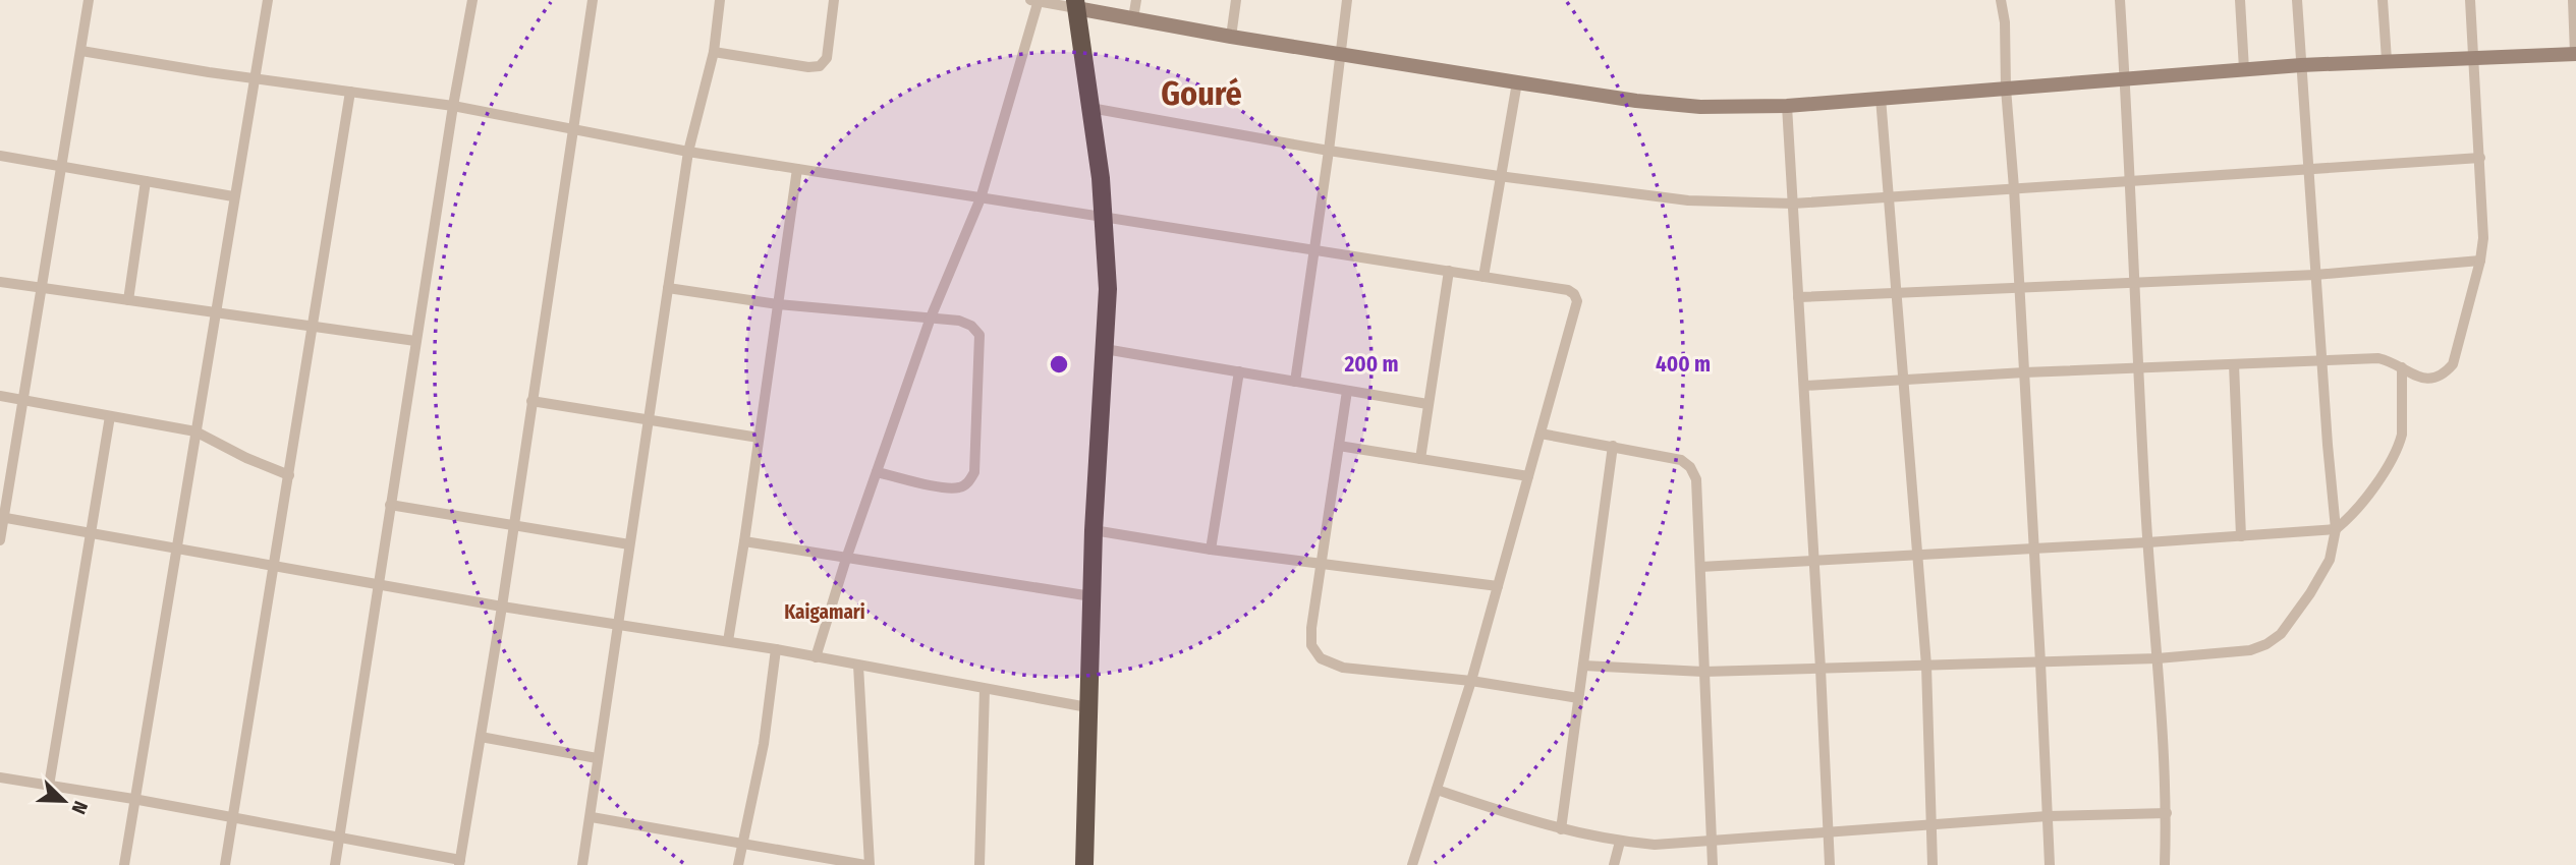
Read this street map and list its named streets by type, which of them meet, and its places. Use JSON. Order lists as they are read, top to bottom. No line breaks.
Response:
{"districts":["Gouré","Kaigamari"],"north":"bottom right","rings":["200 m","400 m"]}
